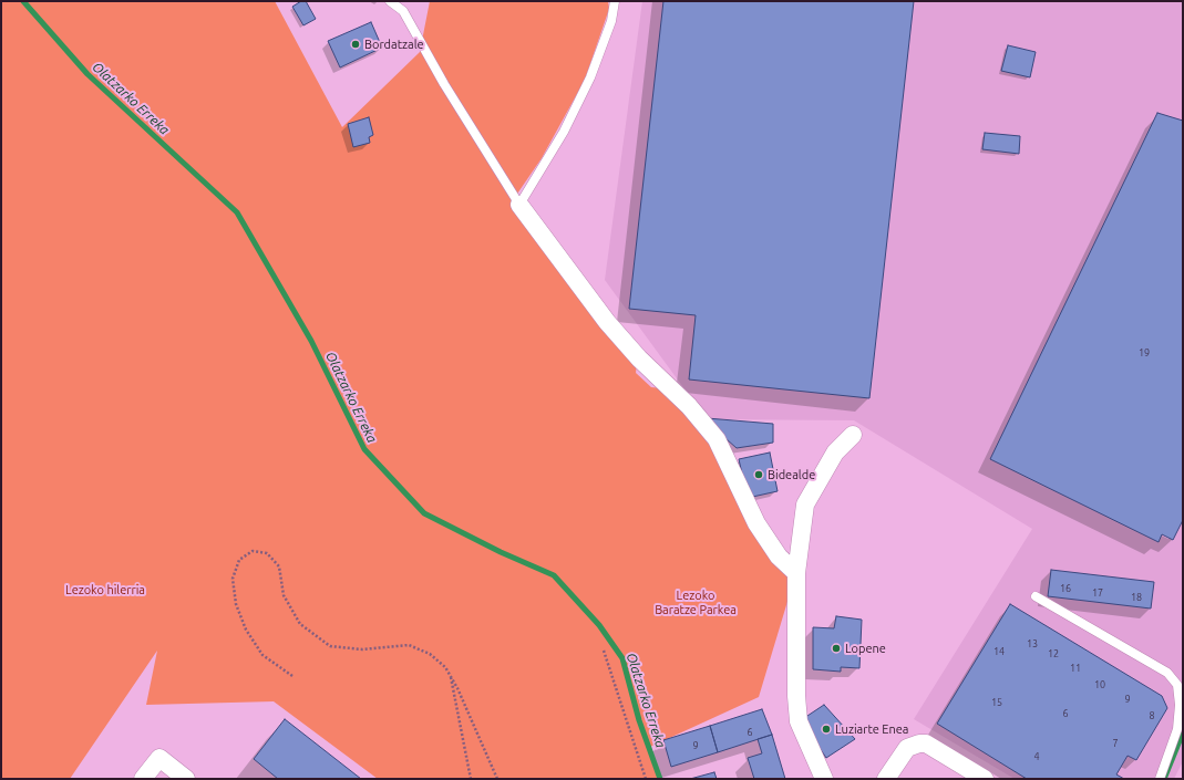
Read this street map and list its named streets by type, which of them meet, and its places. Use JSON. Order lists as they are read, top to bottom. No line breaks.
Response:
{"water":["Olatzarko Erreka"],"parks":["Lezoko hilerria","Lezoko Baratze Parkea"],"places":["Bordatzale","Bidealde","Lopene","Luziarte Enea"],"house_numbers":["19","16","17","18","13","14","12","11","10","9","15","6","8","6","7","9","4"]}
